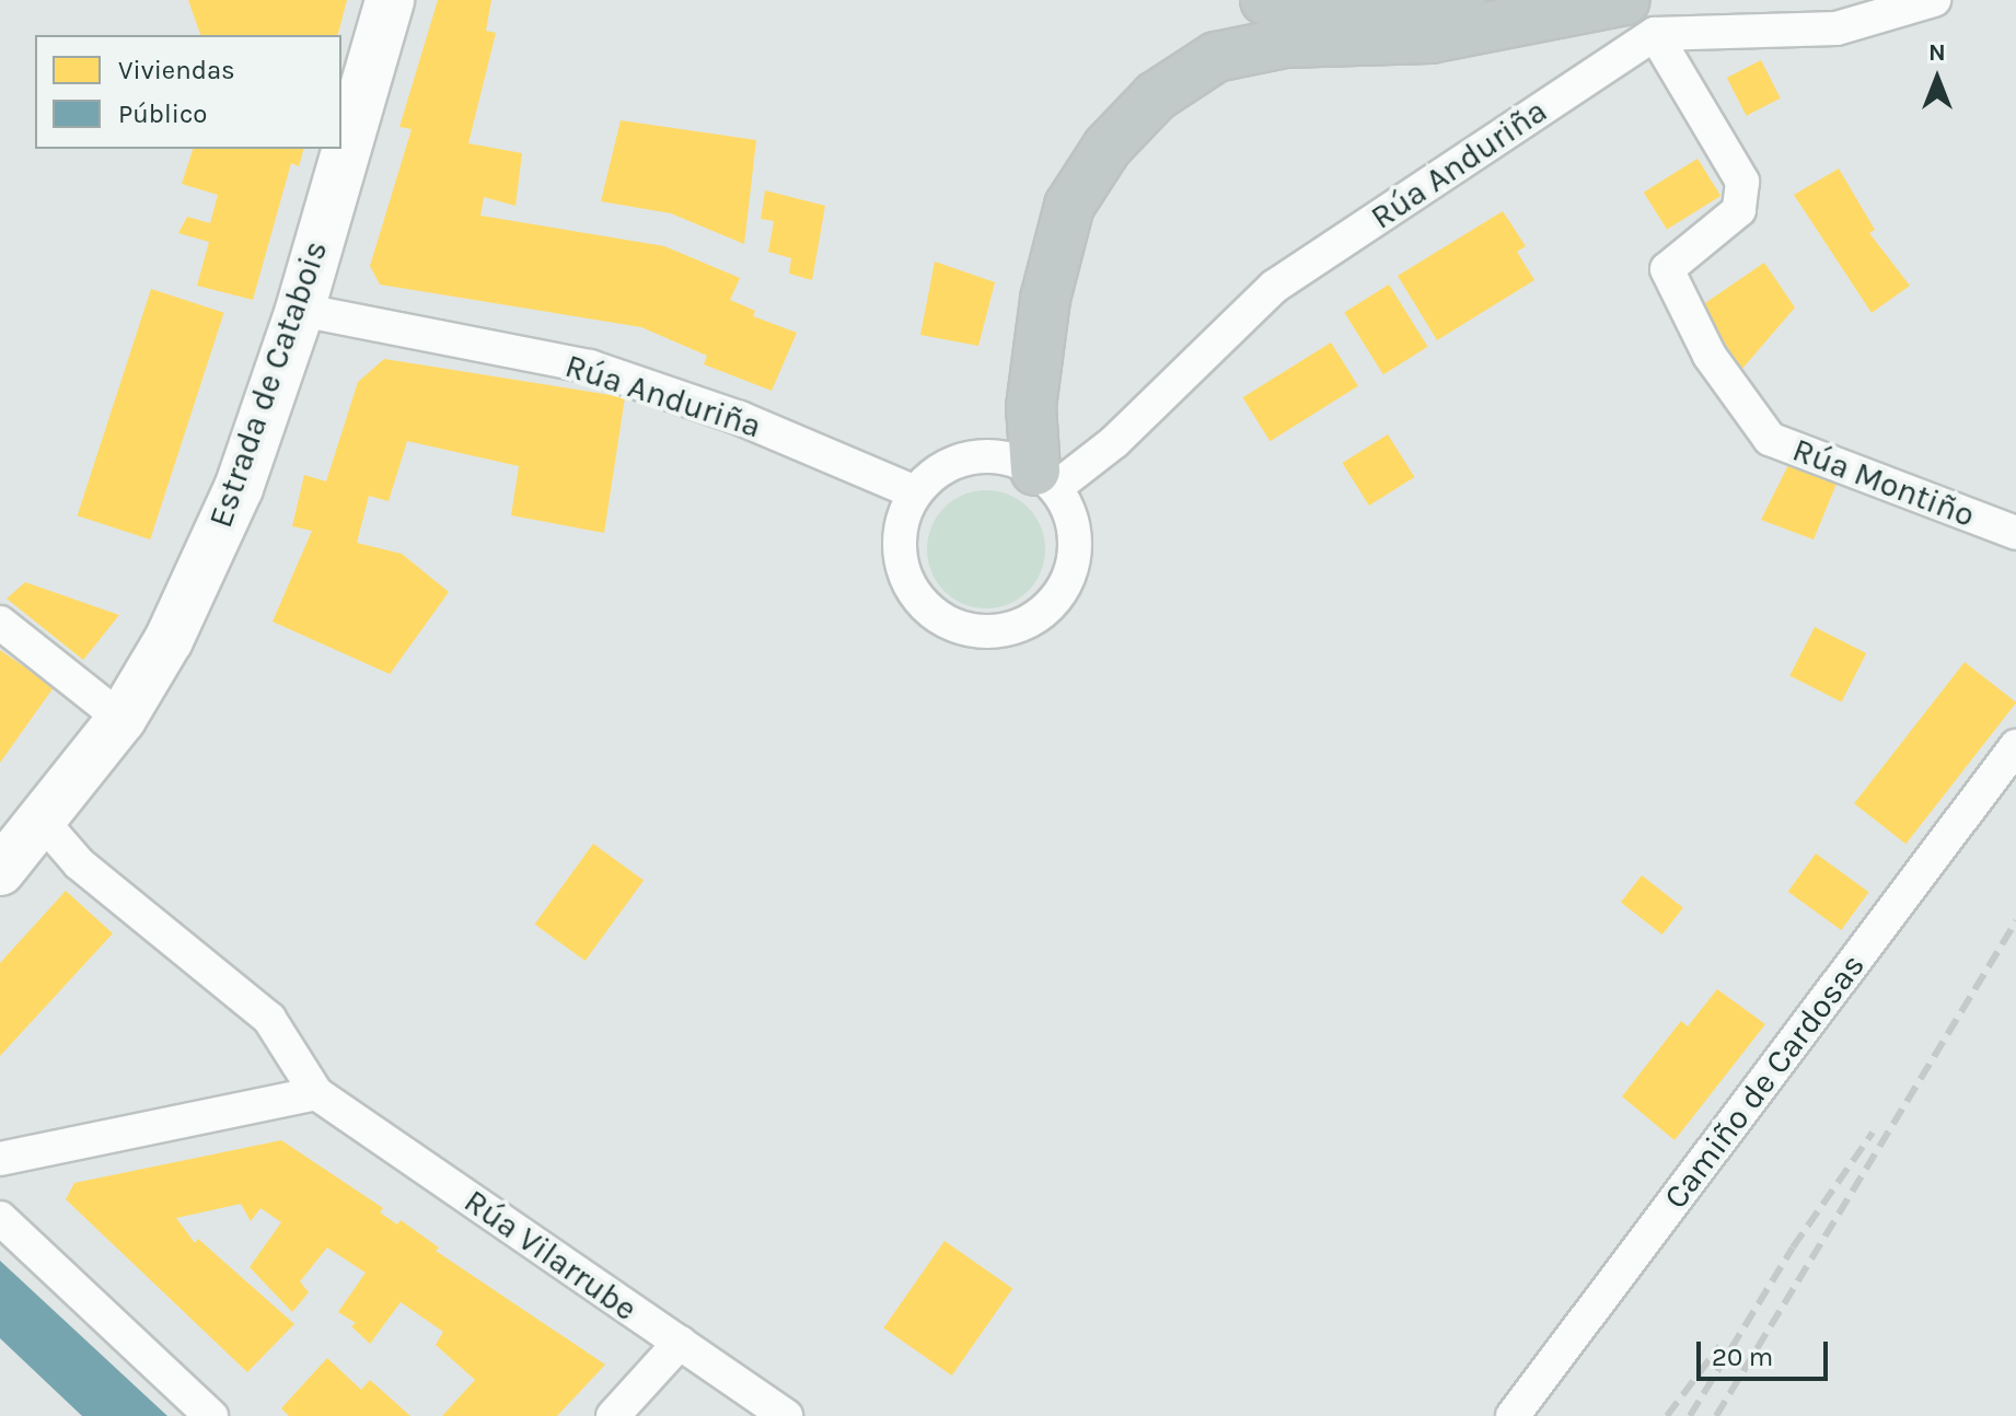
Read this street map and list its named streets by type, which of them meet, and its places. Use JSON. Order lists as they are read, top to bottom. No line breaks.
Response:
{"streets":{"main road":["Estrada de Catabois"],"street":["Rúa Anduriña","Rúa Montiño","Camiño de Cardosas","Rúa Vilarrube"]},"crossings":[["Rúa Anduriña","Estrada de Catabois"],["Rúa Anduriña","Rúa Montiño"],["Estrada de Catabois","Rúa Vilarrube"]],"legend":["Viviendas","Público"],"scale_bar":"20 m","north":"top"}
